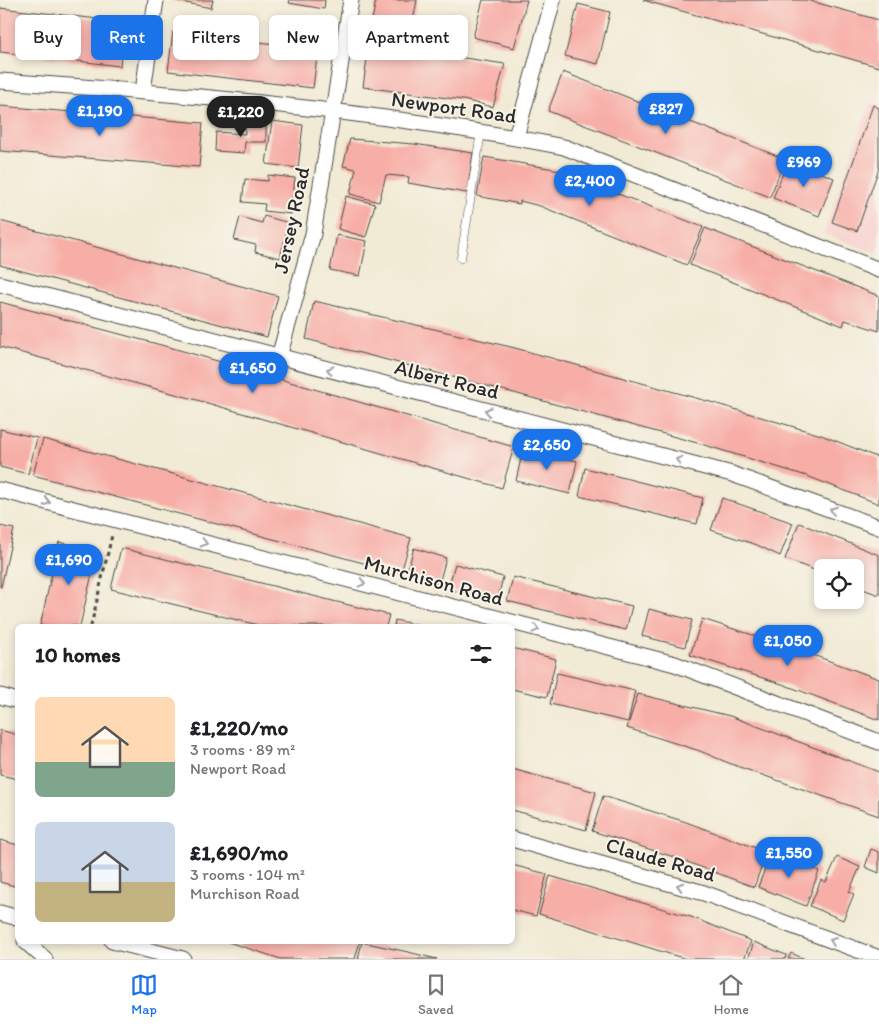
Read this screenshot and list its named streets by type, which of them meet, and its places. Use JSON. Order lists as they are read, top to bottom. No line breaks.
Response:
{"streets":{"street":["Newport Road","Jersey Road","Albert Road","Murchison Road","Claude Road"]},"crossings":[["Newport Road","Jersey Road"],["Jersey Road","Albert Road"]],"one_way":["Albert Road","Murchison Road","Claude Road"],"page":{"chip":["Buy","Rent","Filters","New","Apartment"],"price":["£827","£1,190","£1,220","£969","£2,400","£1,650","£2,650","£1,690","£1,050","£1,550"],"heading":"10 homes","list":[{"name":"£1,220/mo","note":"3 rooms · 89 m² · Newport Road"},{"name":"£1,690/mo","note":"3 rooms · 104 m² · Murchison Road"}],"tabs":["Map","Saved","Home"]}}
